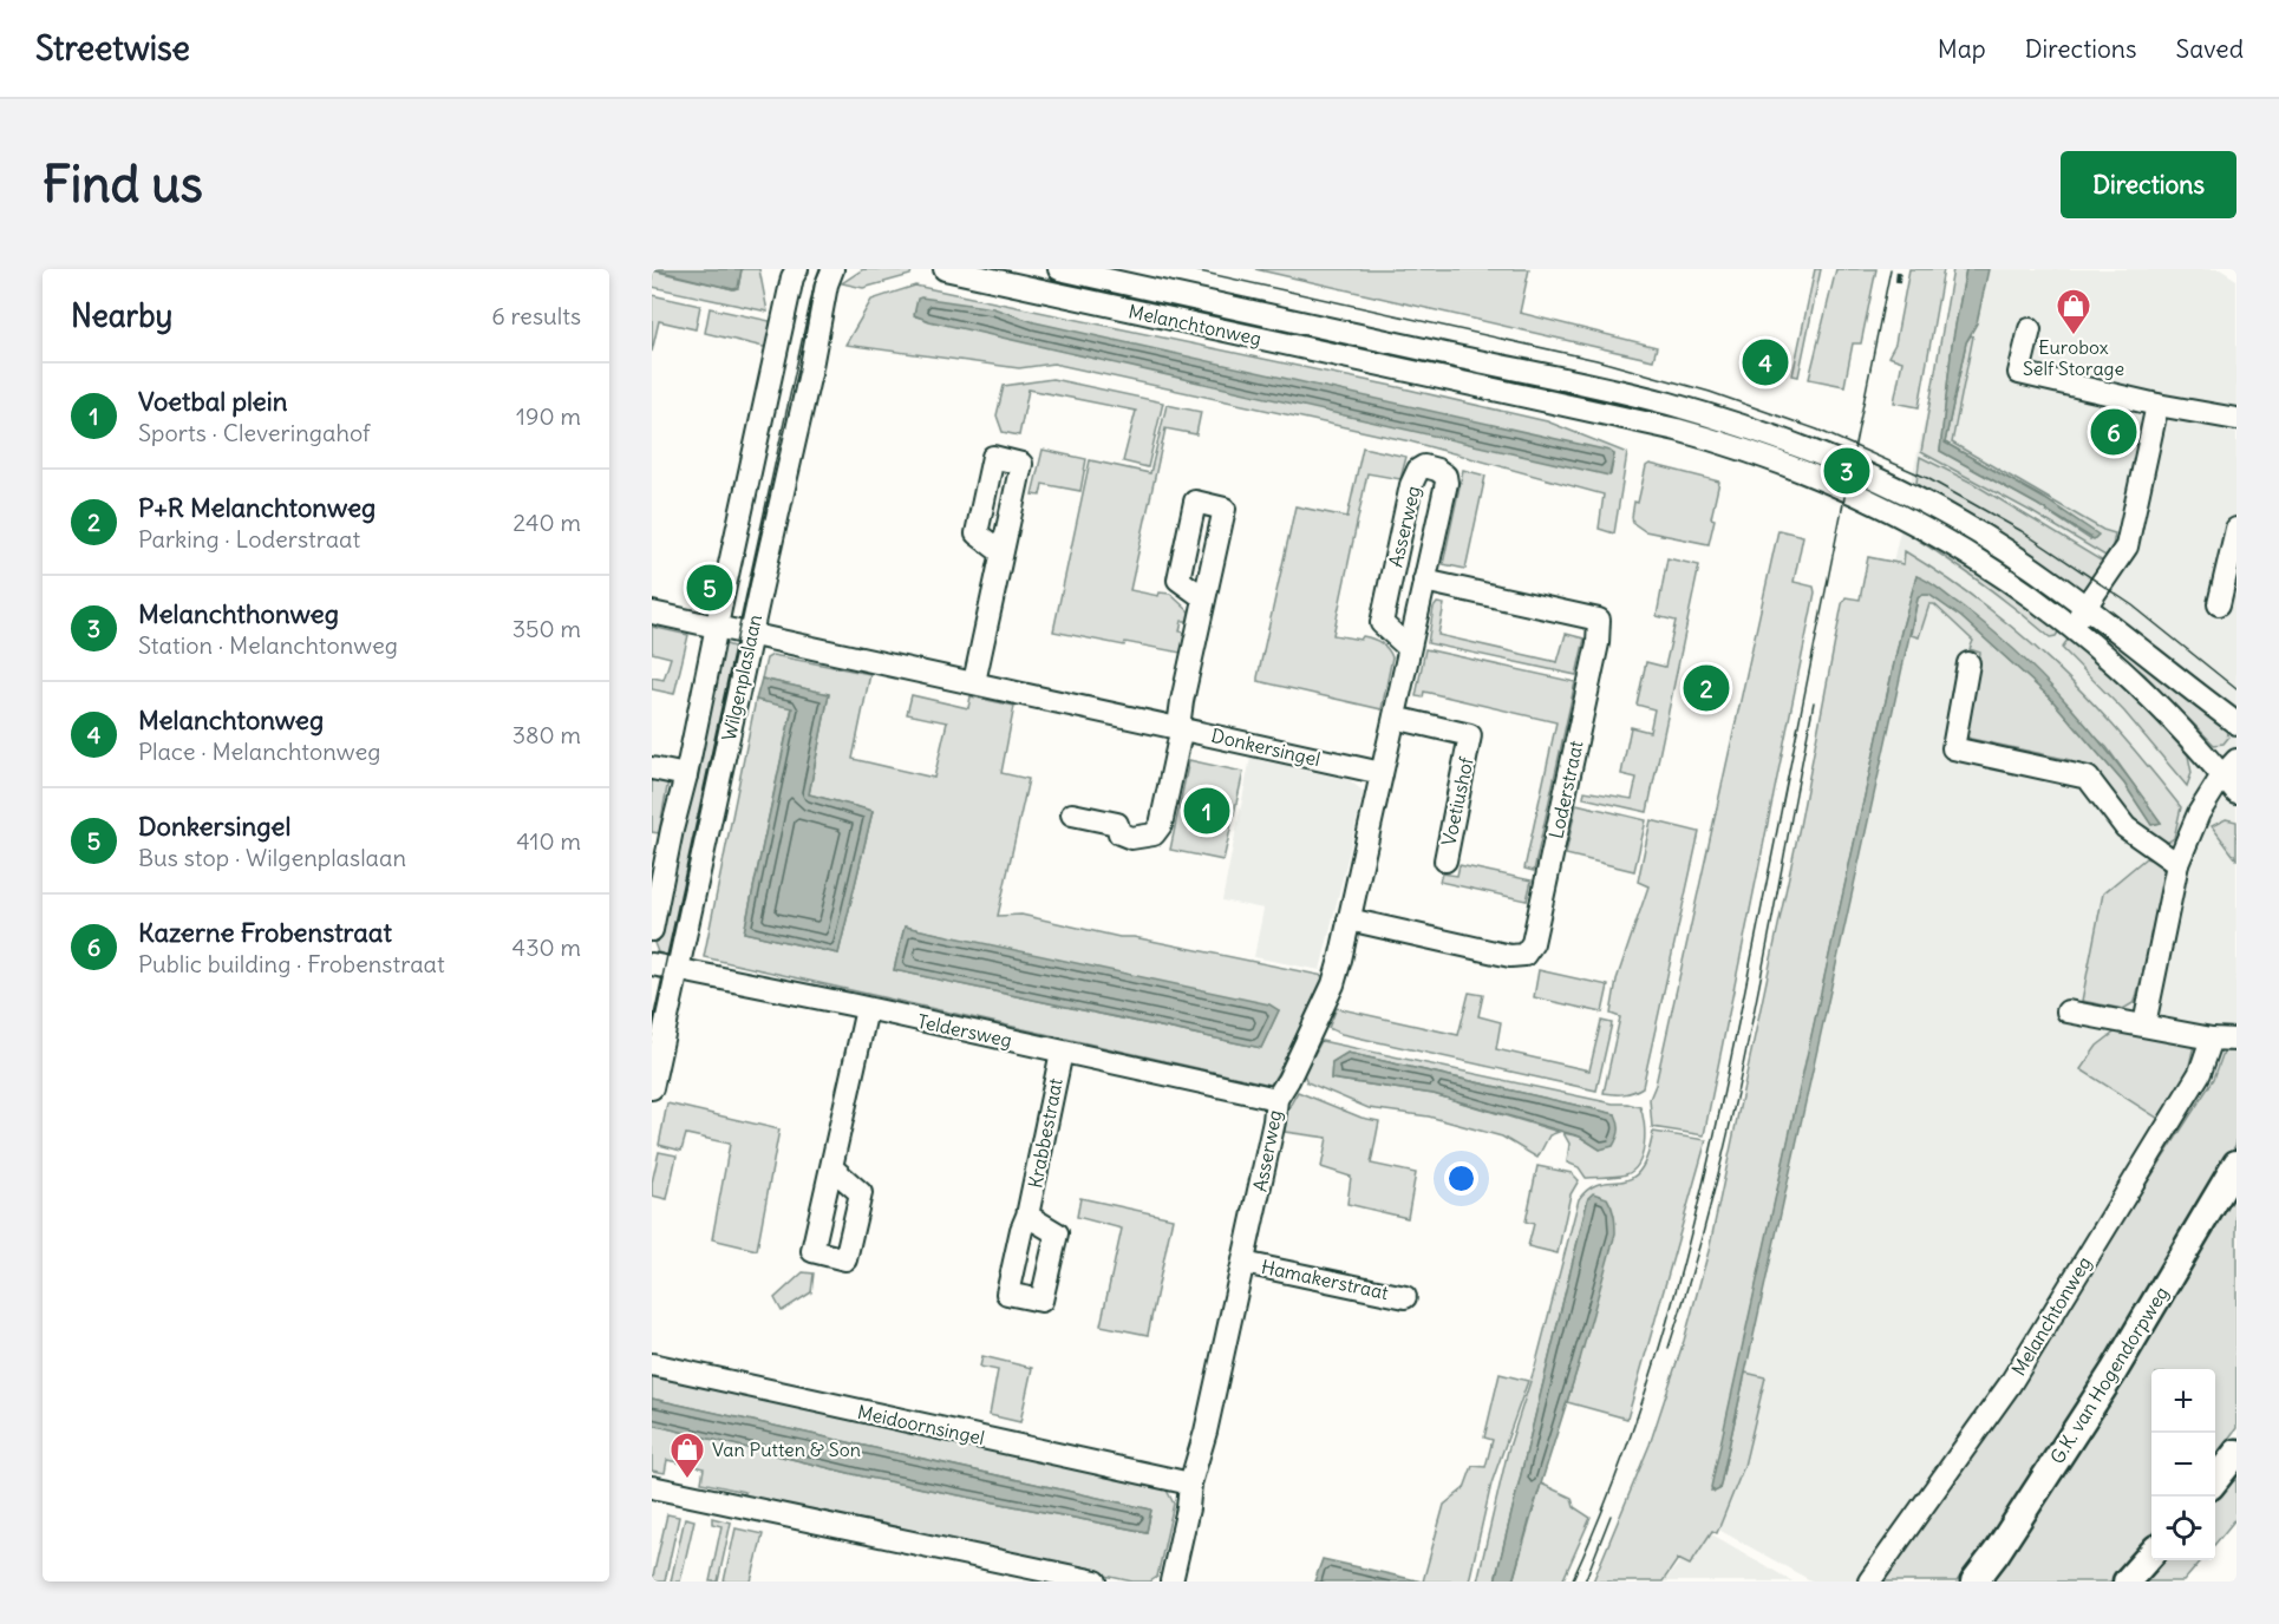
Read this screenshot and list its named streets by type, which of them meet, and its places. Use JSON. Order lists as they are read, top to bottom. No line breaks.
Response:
{"streets":{"main road":["G.K. van Hogendorpweg"],"street":["Melanchtonweg","Asserweg","Wilgenplaslaan","Donkersingel","Loderstraat","Voetiushof","Teldersweg","Krabbestraat","Hamakerstraat","Meidoornsingel"]},"crossings":[["Asserweg","Donkersingel"],["Asserweg","Loderstraat"],["Asserweg","Voetiushof"],["Asserweg","Teldersweg"],["Asserweg","Hamakerstraat"],["Asserweg","Meidoornsingel"],["Wilgenplaslaan","Donkersingel"],["Wilgenplaslaan","Teldersweg"],["Teldersweg","Krabbestraat"]],"places":{"shop":["Eurobox Self Storage","Van Putten & Son"]},"page":{"header":"Streetwise","nav":["Map","Directions","Saved"],"buttons":"Directions","title":"Find us","heading":["Nearby","6 results"],"pins":["4","6","3","5","2","1"],"list":[{"mark":"1","name":"Voetbal plein","note":"Sports · Cleveringahof","value":"190 m"},{"mark":"2","name":"P+R Melanchtonweg","note":"Parking · Loderstraat","value":"240 m"},{"mark":"3","name":"Melanchthonweg","note":"Station · Melanchtonweg","value":"350 m"},{"mark":"4","name":"Melanchtonweg","note":"Place · Melanchtonweg","value":"380 m"},{"mark":"5","name":"Donkersingel","note":"Bus stop · Wilgenplaslaan","value":"410 m"},{"mark":"6","name":"Kazerne Frobenstraat","note":"Public building · Frobenstraat","value":"430 m"}],"map_buttons":["+","−"]}}
